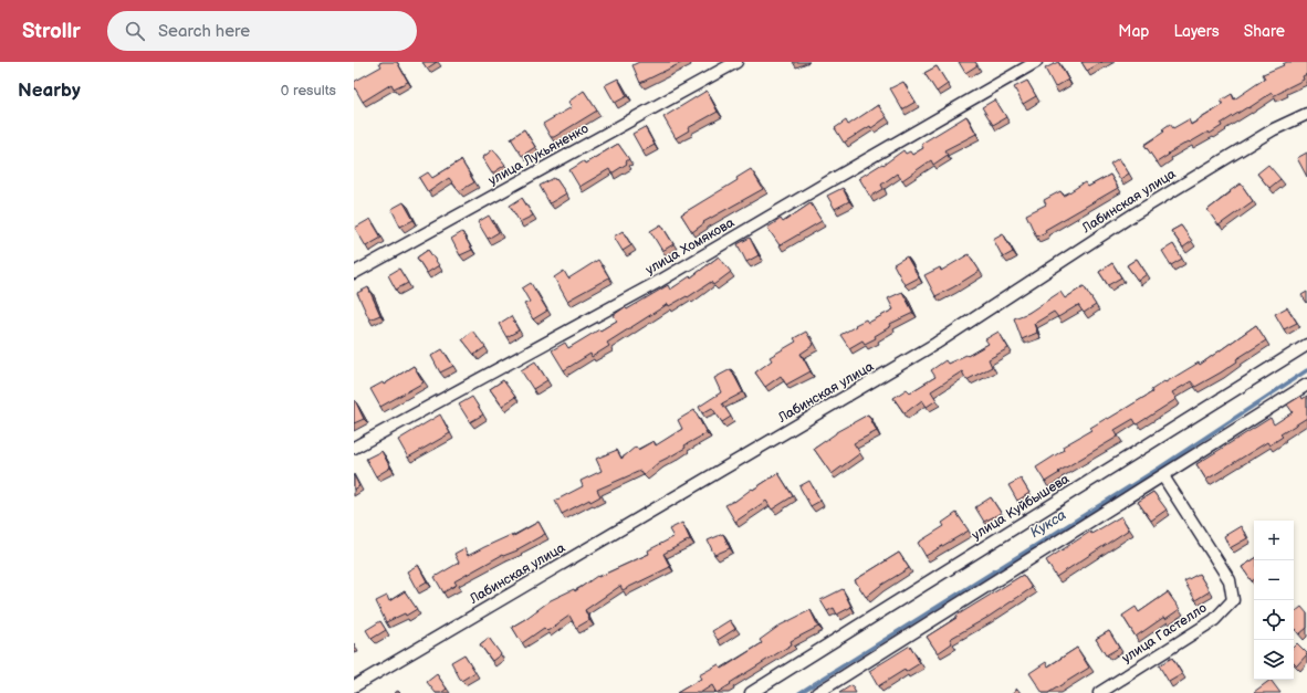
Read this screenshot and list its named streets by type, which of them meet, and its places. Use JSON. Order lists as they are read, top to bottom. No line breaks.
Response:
{"streets":{"street":["улица Лукьяненко","Лабинская улица","улица Хомякова","улица Куйбышева","улица Гастелло"]},"water":["Кукса"],"page":{"header":"Strollr","search":"Search here","nav":["Map","Layers","Share"],"heading":["Nearby","0 results"],"map_buttons":["+","−"]}}
